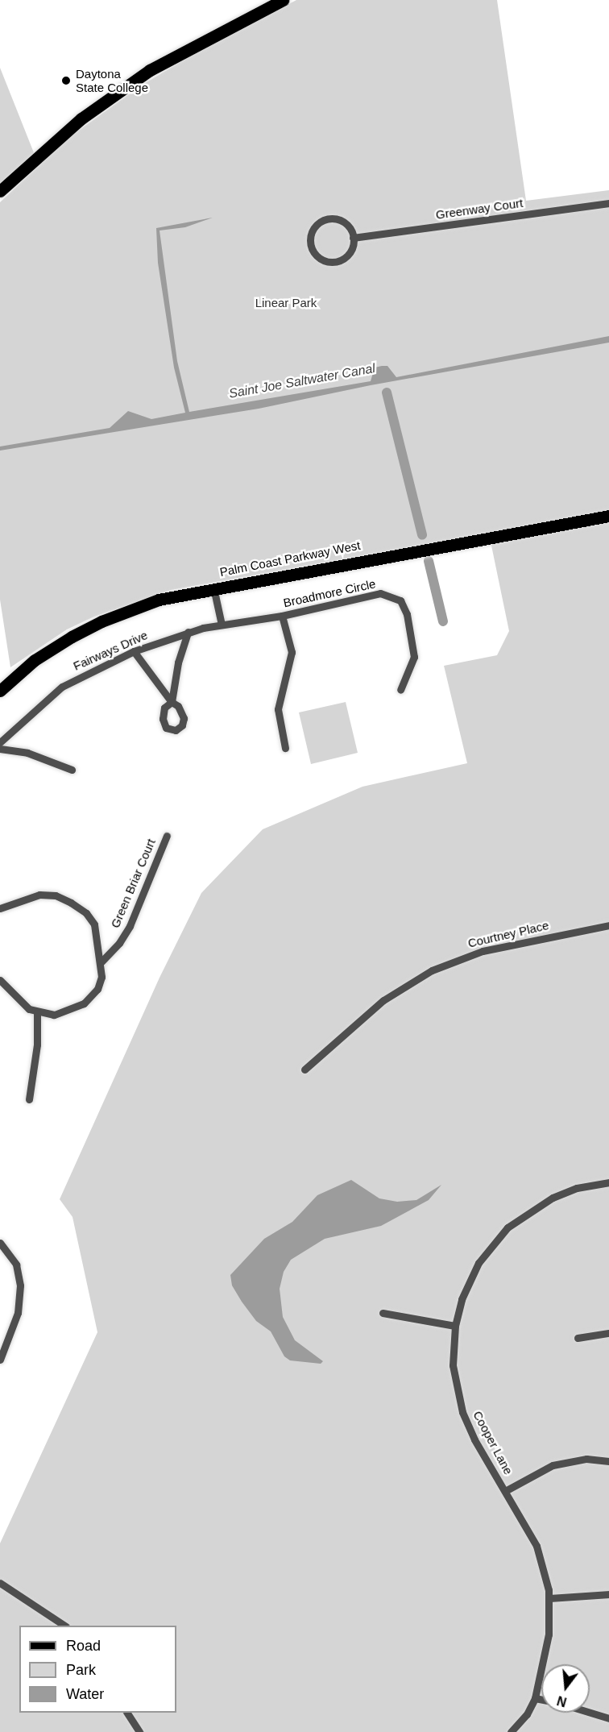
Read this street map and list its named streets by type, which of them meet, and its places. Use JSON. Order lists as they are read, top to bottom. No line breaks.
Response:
{"streets":{"main road":["Palm Coast Parkway West"],"street":["Greenway Court","Broadmore Circle","Fairways Drive","Green Briar Court","Courtney Place","Cooper Lane"]},"crossings":[["Broadmore Circle","Fairways Drive"]],"water":["Saint Joe Saltwater Canal"],"parks":["Linear Park"],"places":["Daytona State College"],"legend":["Road","Park","Water"],"north":"bottom"}
